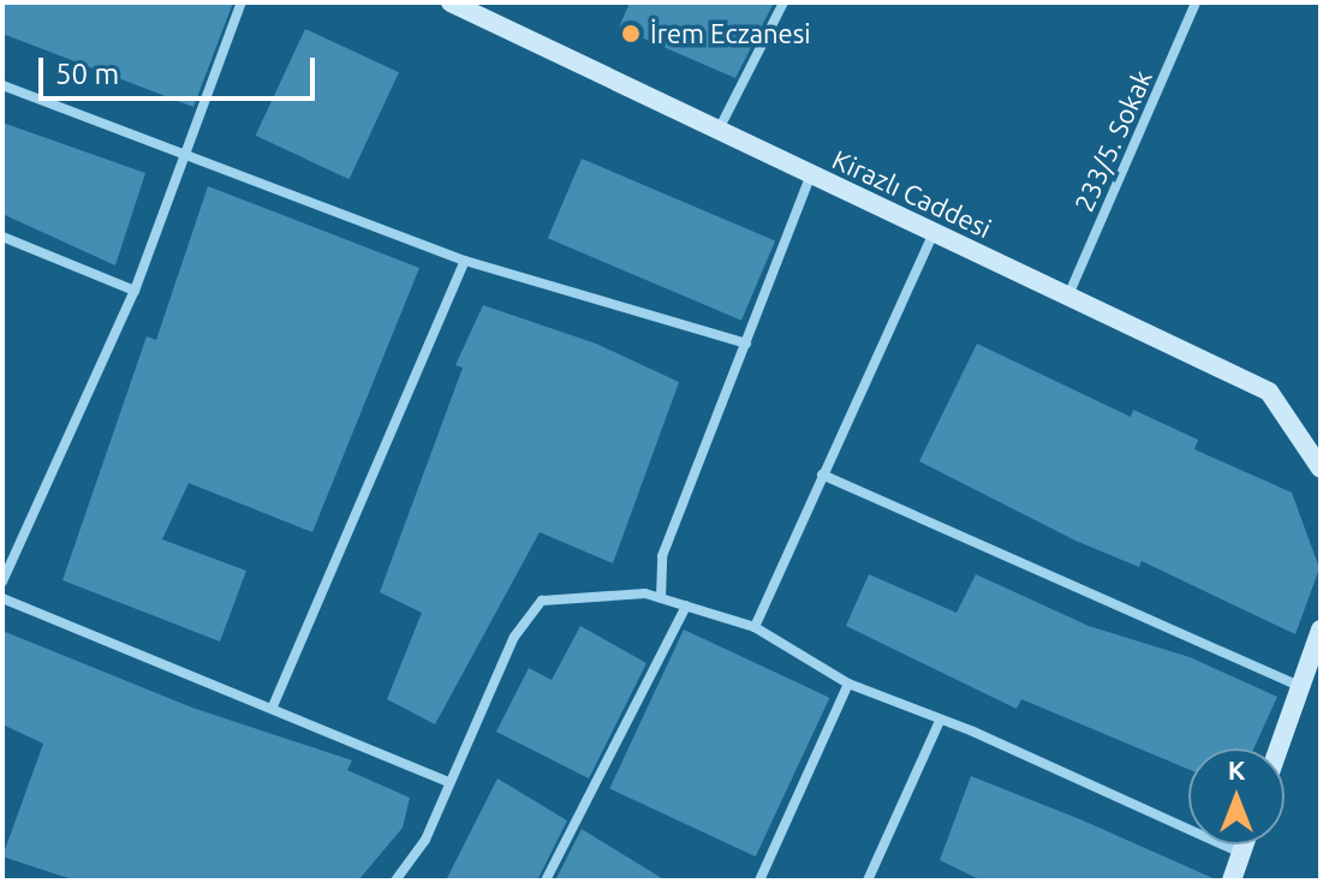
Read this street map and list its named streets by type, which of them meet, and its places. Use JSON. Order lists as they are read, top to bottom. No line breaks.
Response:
{"streets":{"main road":["Kirazlı Caddesi"],"street":["233/5. Sokak"]},"crossings":[["233/5. Sokak","Kirazlı Caddesi"]],"places":["İrem Eczanesi"],"scale_bar":"50 m","north":"top"}
